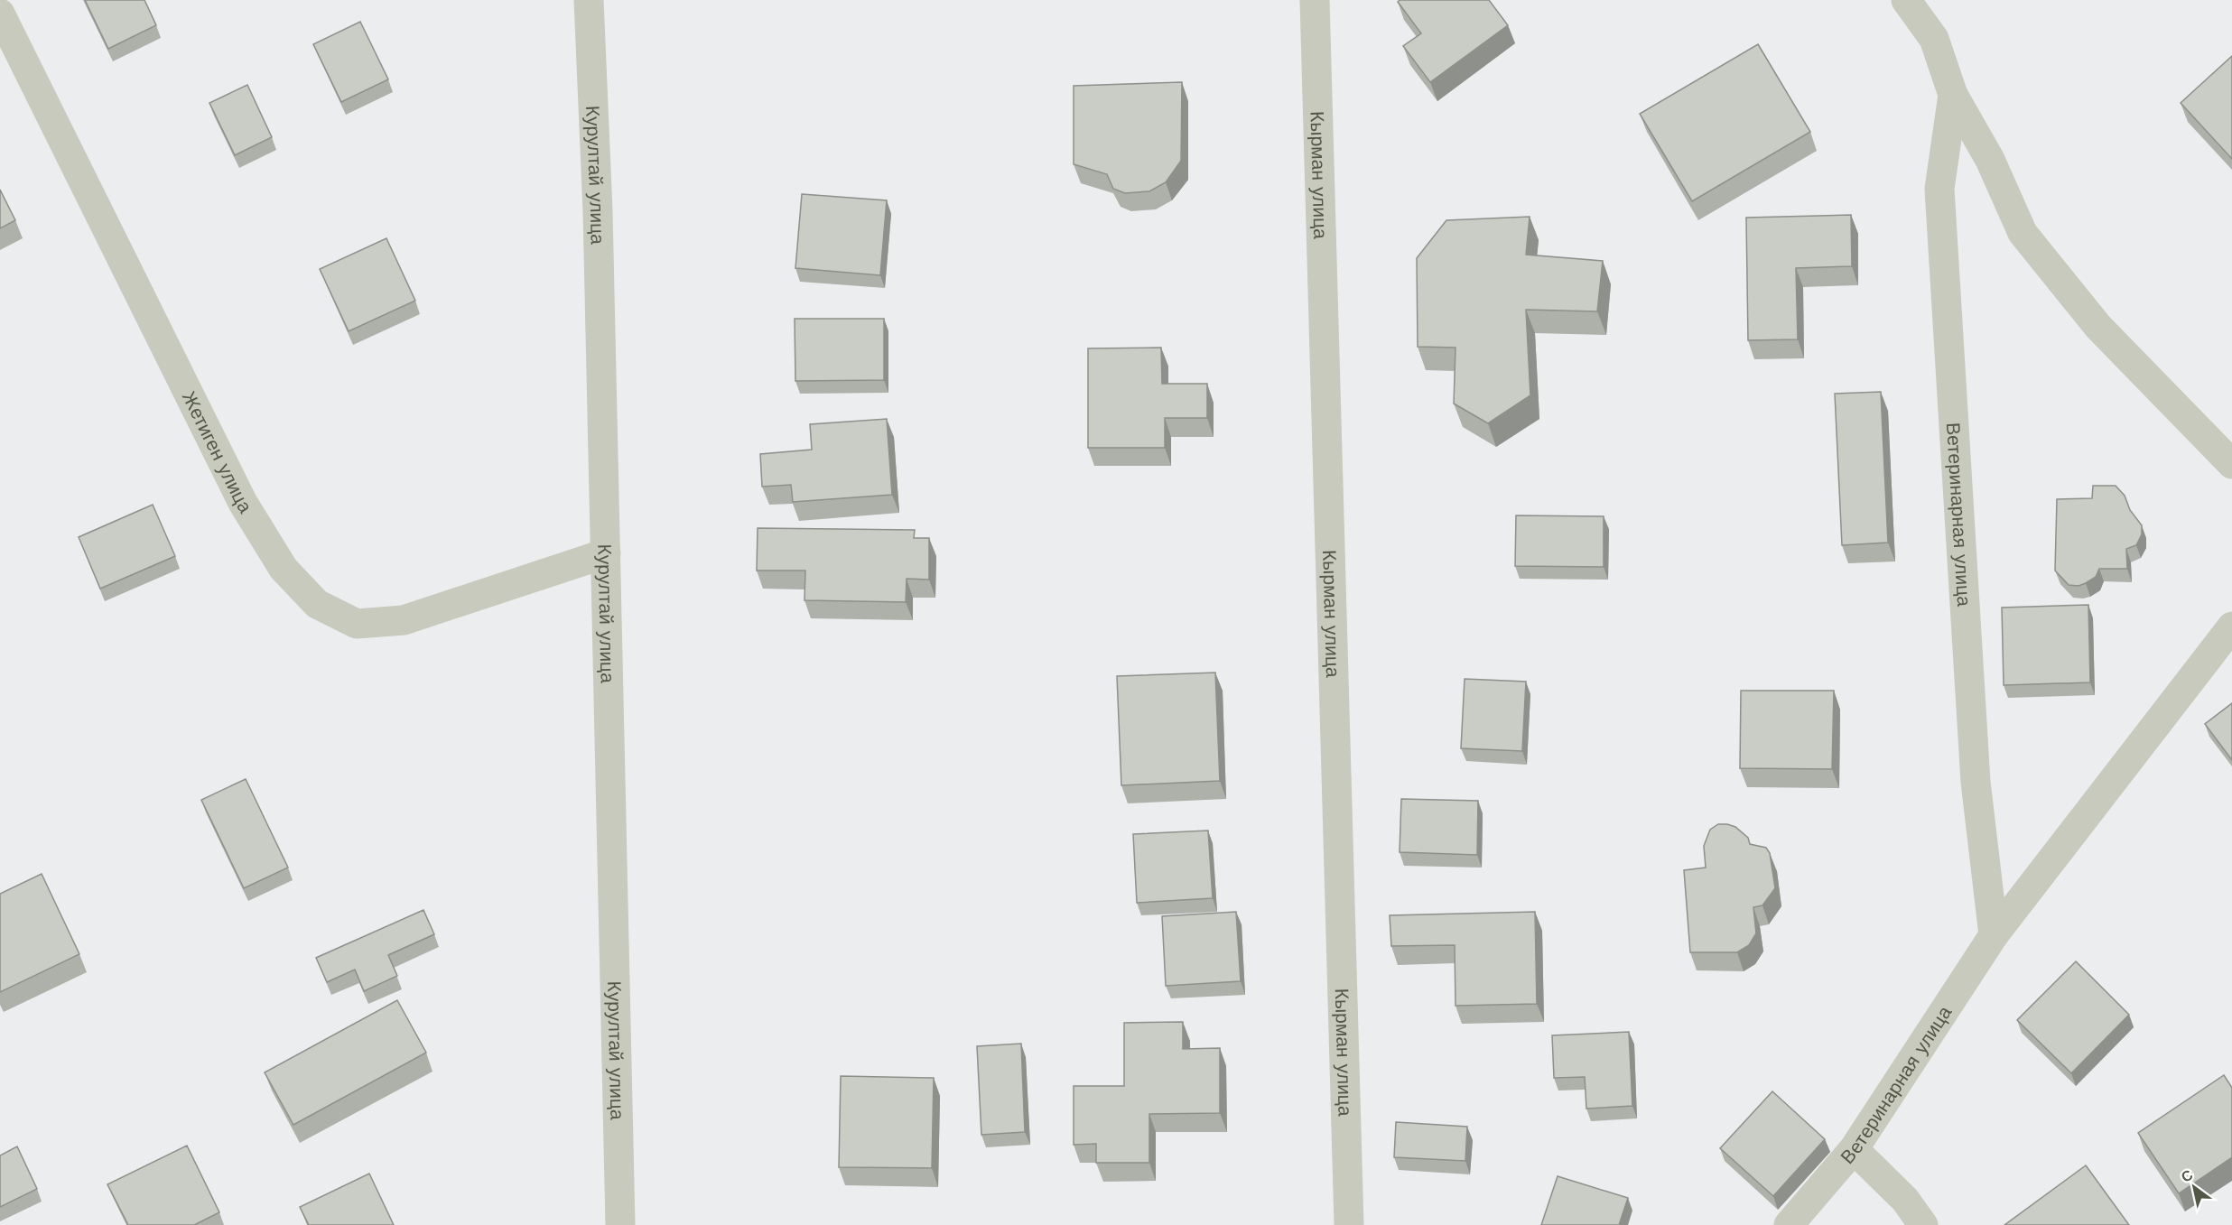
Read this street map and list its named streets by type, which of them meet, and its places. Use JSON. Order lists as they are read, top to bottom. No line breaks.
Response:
{"streets":{"street":["Курултай улица","Кырман улица","Жетиген улица","Ветеринарная улица"]},"crossings":[["Курултай улица","Жетиген улица"]],"north":"top left"}
